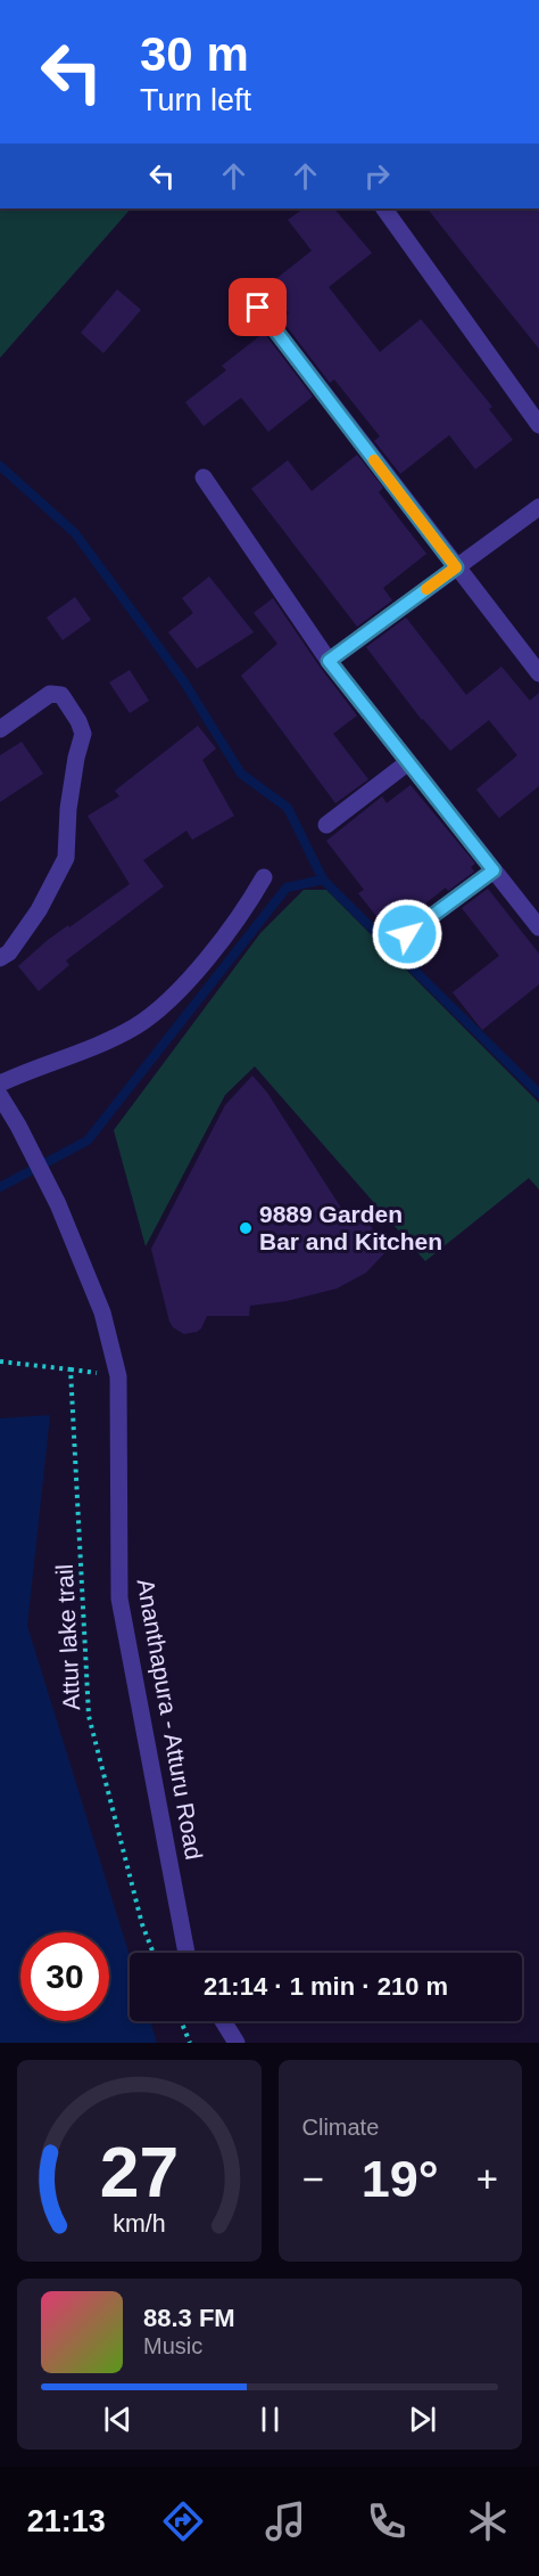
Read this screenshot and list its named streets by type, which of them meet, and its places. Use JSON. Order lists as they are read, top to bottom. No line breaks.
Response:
{"streets":{"street":["Ananthapura - Atturu Road"],"path":["Attur lake trail"]},"places":["9889 Garden Bar and Kitchen"],"page":{"turn":["30 m","Turn left"],"limit":"30","trip":"21:14 · 1 min · 210 m","tile":"Climate","heat":["−","19°","+"],"song":["88.3 FM","Music"],"tabs":"21:13","gauge":["27","km/h"]}}
